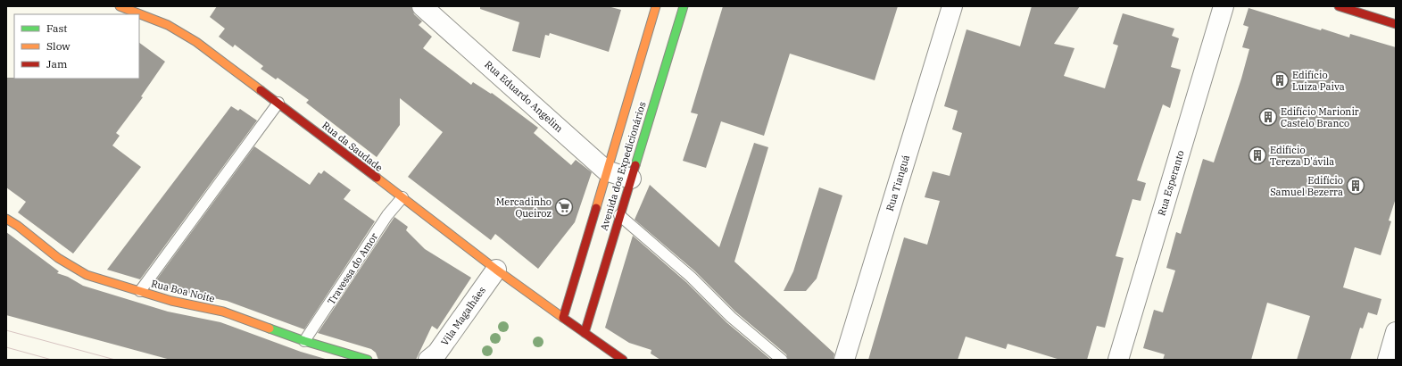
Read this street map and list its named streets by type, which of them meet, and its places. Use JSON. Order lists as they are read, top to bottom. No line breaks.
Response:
{"streets":{"main road":["Rua da Saudade","Avenida dos Expedicionários","Rua Boa Noite"],"street":["Rua Eduardo Angelim","Rua Tianguá","Rua Esperanto","Vila Magalhães"],"lane":["Travessa do Amor"]},"crossings":[["Rua Eduardo Angelim","Avenida dos Expedicionários"],["Rua da Saudade","Avenida dos Expedicionários"],["Rua da Saudade","Travessa do Amor"],["Rua da Saudade","Vila Magalhães"],["Travessa do Amor","Rua Boa Noite"]],"places":{"building":["Edifício Luiza Paiva","Edifício Marionir Castelo Branco","Edifício Tereza D'ávila","Edifício Samuel Bezerra"],"supermarket":["Mercadinho Queiroz"]},"legend":["Fast","Slow","Jam"]}
